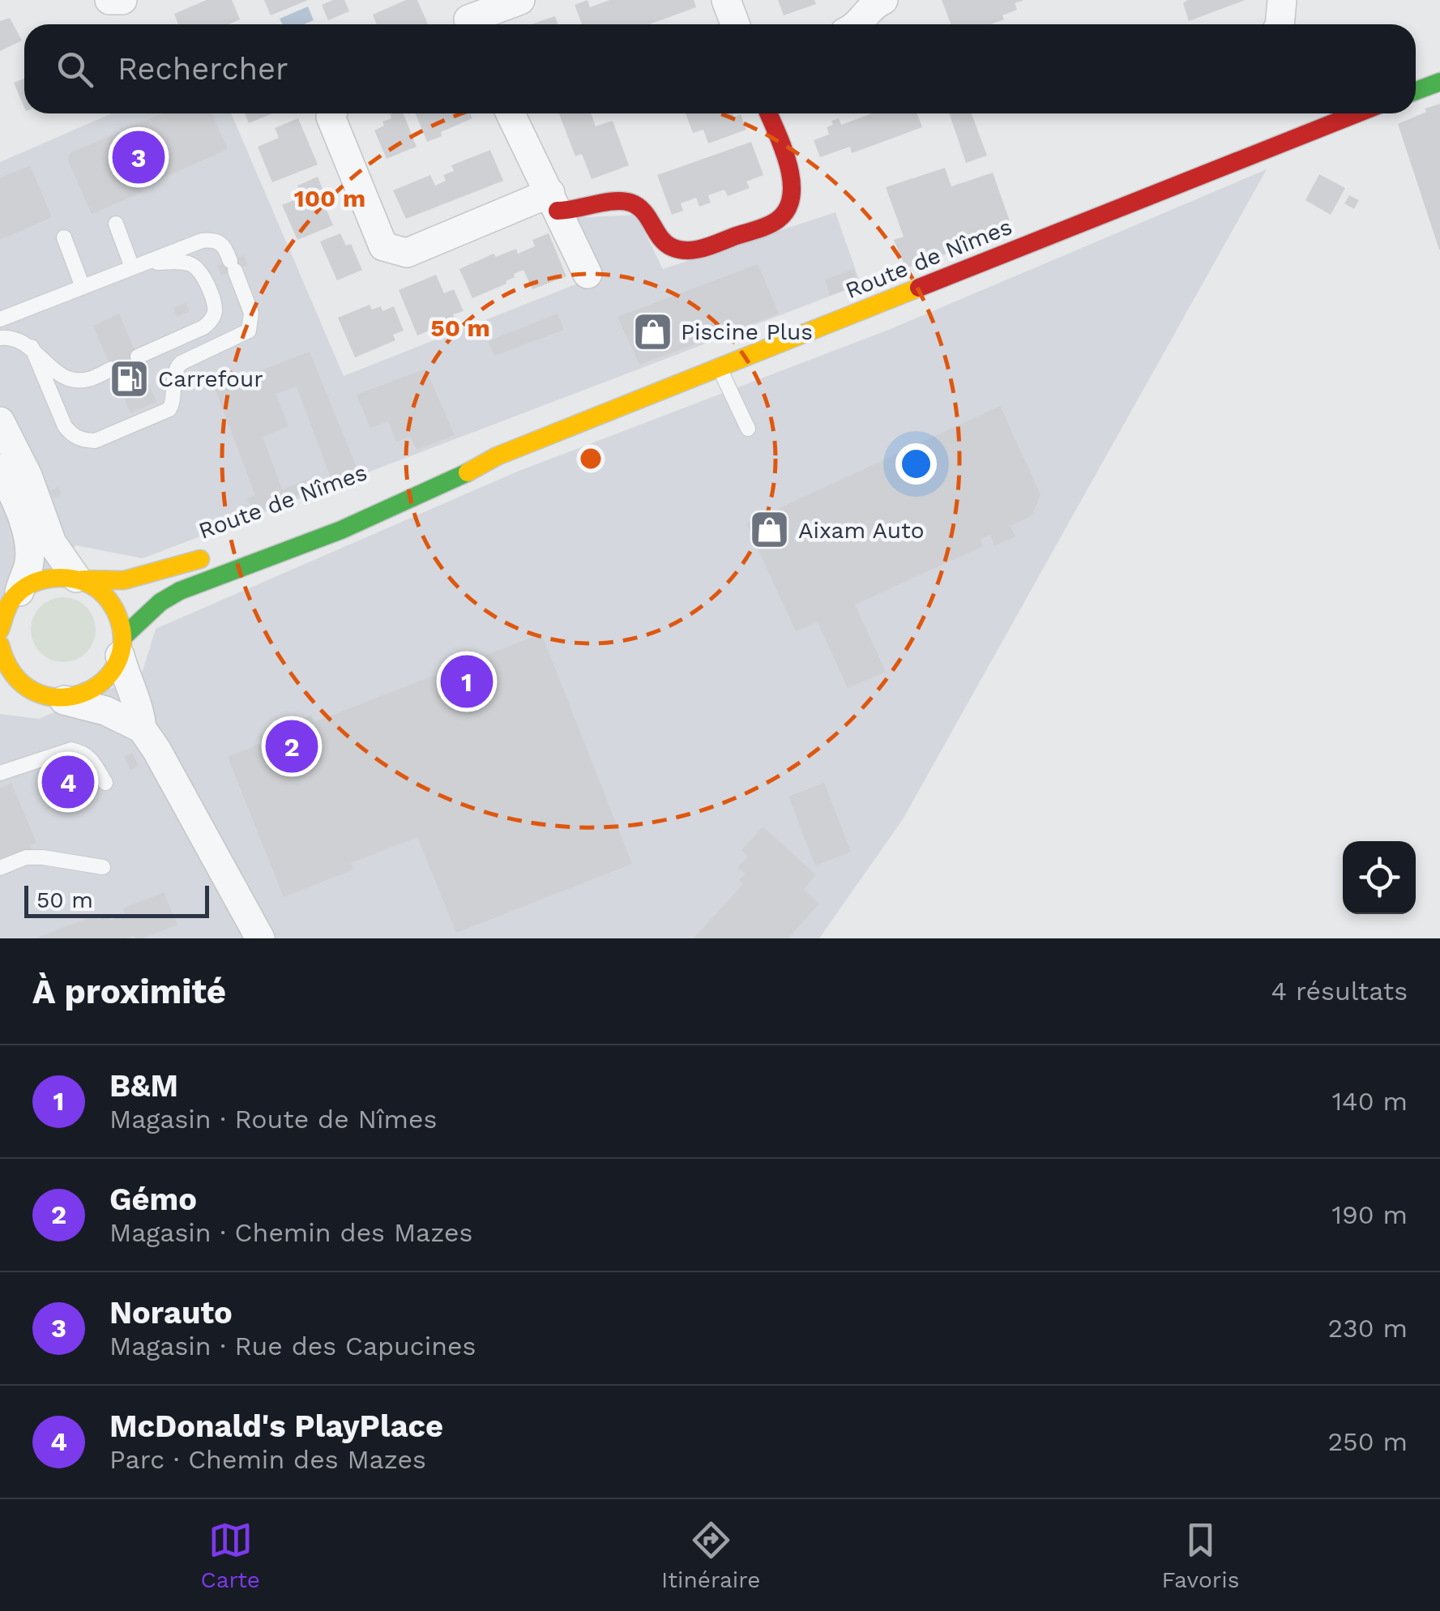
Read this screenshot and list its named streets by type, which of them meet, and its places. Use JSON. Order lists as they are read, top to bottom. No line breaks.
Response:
{"streets":{"main road":["Route de Nîmes"]},"places":{"shop":["Piscine Plus","Aixam Auto"],"fuel station":["Carrefour"]},"scale_bar":"50 m","page":{"search":"Rechercher","pins":["3","1","2","4"],"scale":"50 m","heading":["À proximité","4 résultats"],"list":[{"mark":"1","name":"B&M","note":"Magasin · Route de Nîmes","value":"140 m"},{"mark":"2","name":"Gémo","note":"Magasin · Chemin des Mazes","value":"190 m"},{"mark":"3","name":"Norauto","note":"Magasin · Rue des Capucines","value":"230 m"},{"mark":"4","name":"McDonald's PlayPlace","note":"Parc · Chemin des Mazes","value":"250 m"}],"nav":["Carte","Itinéraire","Favoris"]},"rings":["100 m","50 m"]}
